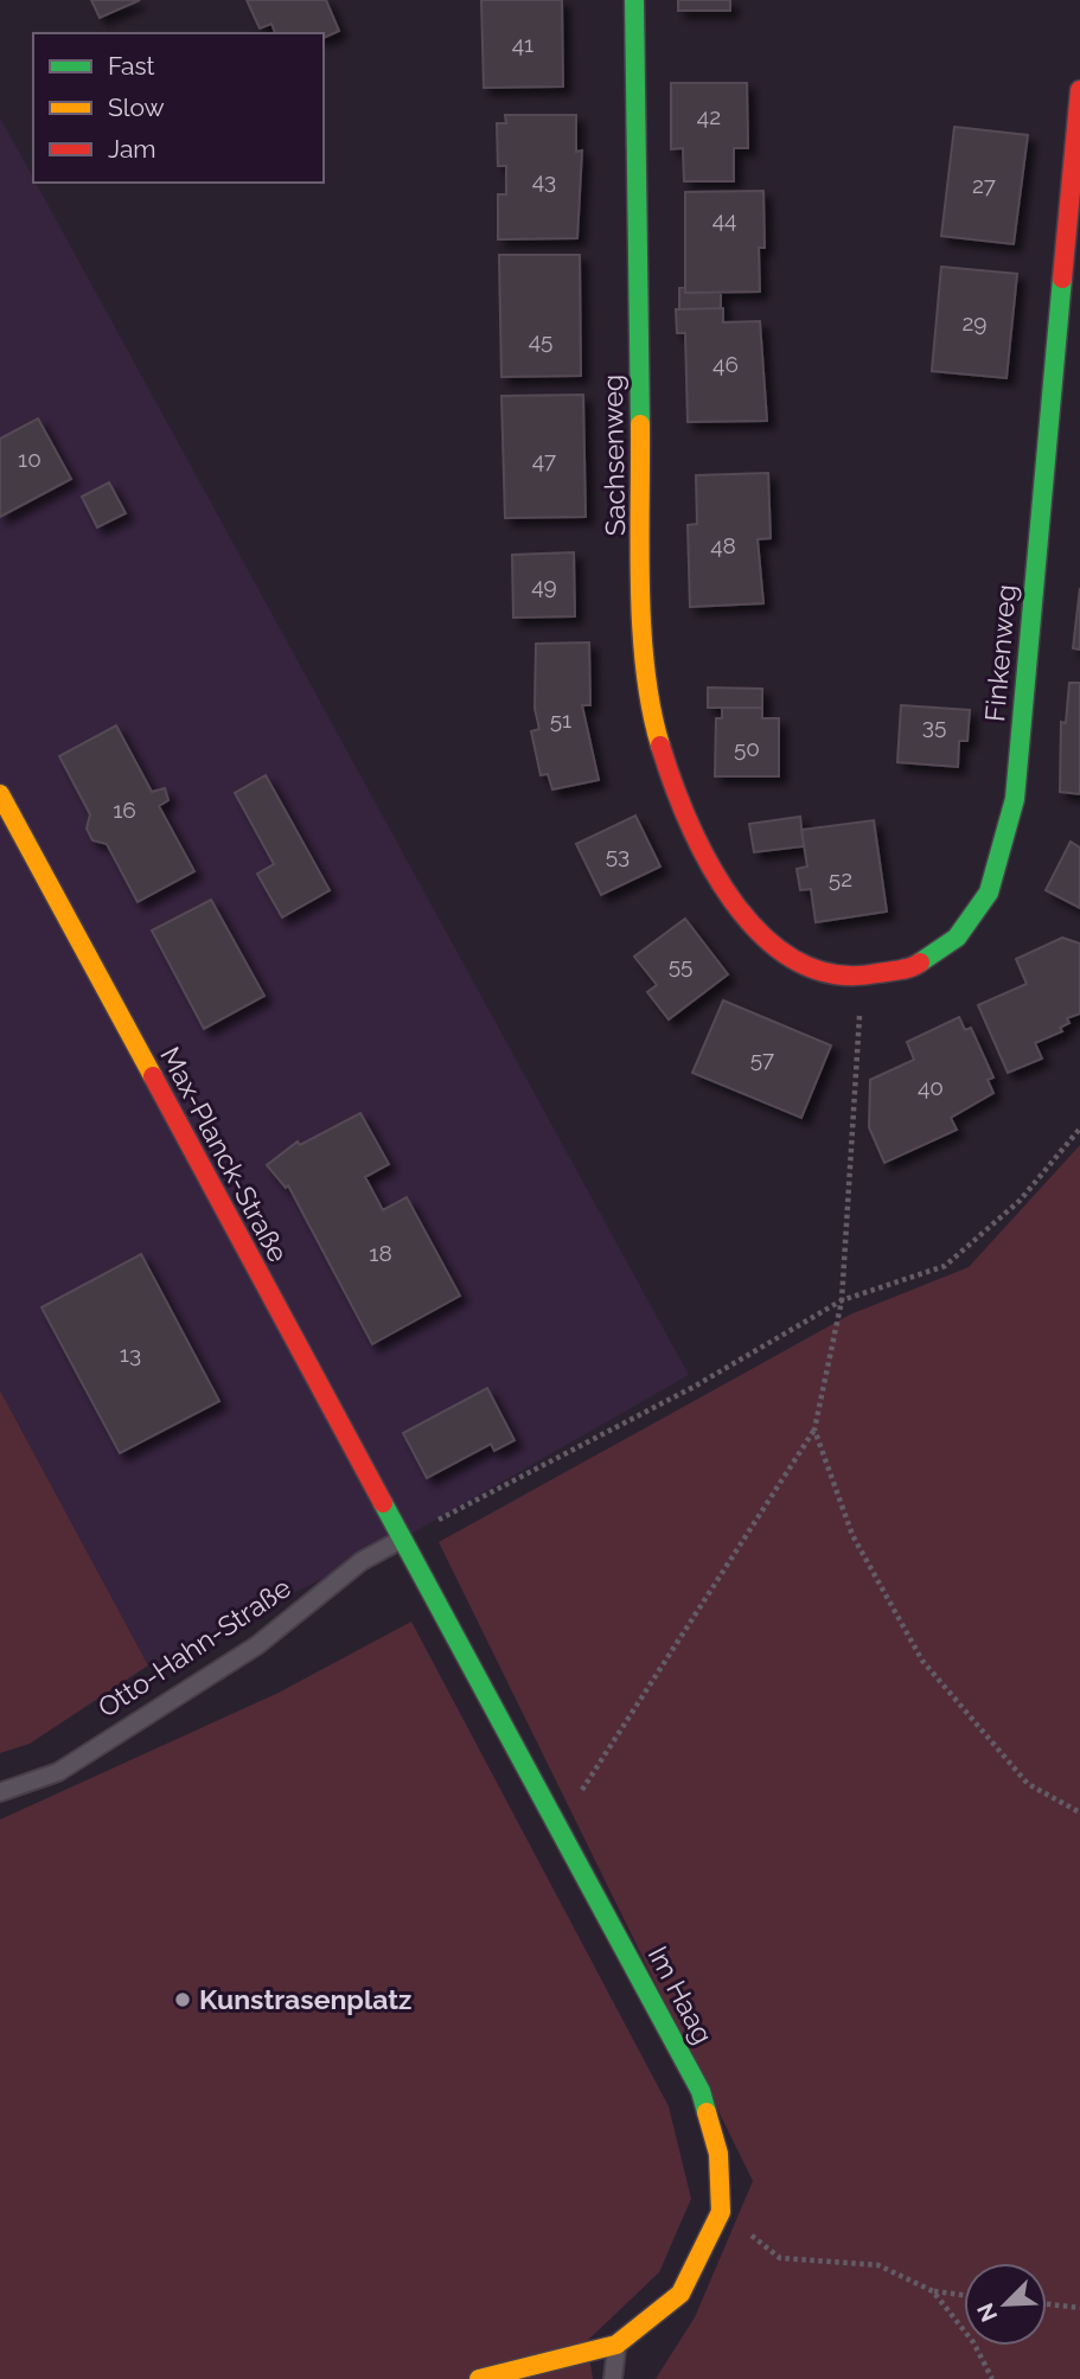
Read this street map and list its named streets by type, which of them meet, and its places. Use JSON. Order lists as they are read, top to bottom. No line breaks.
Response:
{"streets":{"street":["Sachsenweg","Finkenweg","Max-Planck-Straße","Im Haag"],"lane":["Otto-Hahn-Straße"]},"crossings":[["Sachsenweg","Finkenweg"],["Max-Planck-Straße","Otto-Hahn-Straße"],["Max-Planck-Straße","Im Haag"],["Otto-Hahn-Straße","Im Haag"]],"places":["Kunstrasenplatz"],"house_numbers":["41","42","43","27","44","29","45","46","10","47","48","49","51","35","50","16","53","52","55","57","40","18","13"],"legend":["Fast","Slow","Jam"],"north":"bottom left"}
